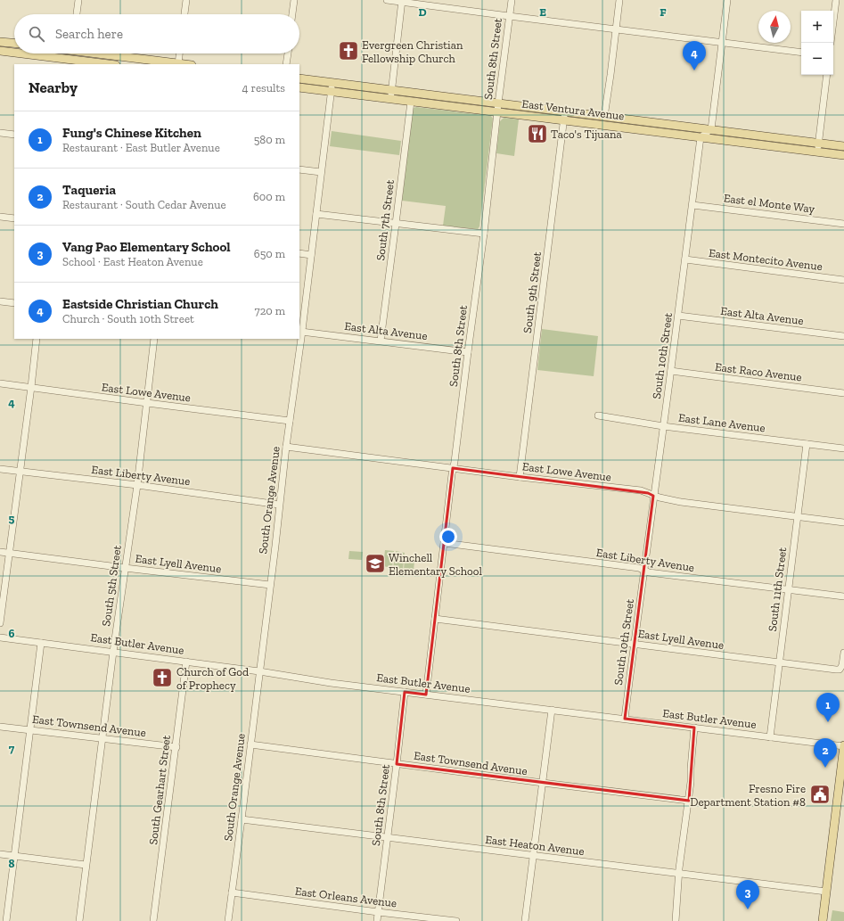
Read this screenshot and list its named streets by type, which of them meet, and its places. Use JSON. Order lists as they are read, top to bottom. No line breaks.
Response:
{"streets":{"main road":["East Ventura Avenue"],"street":["South 8th Street","East el Monte Way","South 7th Street","East Montecito Avenue","South 9th Street","East Alta Avenue","South 10th Street","East Raco Avenue","East Lowe Avenue","East Lane Avenue","East Liberty Avenue","South Orange Avenue","East Lyell Avenue","South 5th Street","South 11th Street","East Butler Avenue","East Townsend Avenue","South Gearhart Street","East Heaton Avenue","East Orleans Avenue"]},"crossings":[["South 8th Street","East Ventura Avenue"],["South 8th Street","East Alta Avenue"],["South 8th Street","East Lowe Avenue"],["South 8th Street","East Liberty Avenue"],["South 8th Street","East Lyell Avenue"],["South 8th Street","East Butler Avenue"],["South 8th Street","East Townsend Avenue"],["South 8th Street","East Heaton Avenue"],["South 8th Street","East Orleans Avenue"],["East Ventura Avenue","South 7th Street"],["East Ventura Avenue","South 9th Street"],["East Ventura Avenue","South 10th Street"],["East Ventura Avenue","South Orange Avenue"],["East el Monte Way","South 10th Street"],["South 7th Street","East Alta Avenue"],["East Montecito Avenue","South 10th Street"],["South 9th Street","East Lowe Avenue"],["East Alta Avenue","South 10th Street"],["East Alta Avenue","South Orange Avenue"],["South 10th Street","East Raco Avenue"],["South 10th Street","East Lowe Avenue"],["South 10th Street","East Lane Avenue"],["South 10th Street","East Liberty Avenue"],["South 10th Street","East Lyell Avenue"],["South 10th Street","East Butler Avenue"],["East Lowe Avenue","South Orange Avenue"],["East Lowe Avenue","South 5th Street"],["East Lowe Avenue","South 11th Street"],["East Lane Avenue","South 11th Street"],["East Liberty Avenue","South Orange Avenue"],["East Liberty Avenue","South 5th Street"],["East Liberty Avenue","South 11th Street"],["South Orange Avenue","East Lyell Avenue"],["South Orange Avenue","East Butler Avenue"],["South Orange Avenue","East Townsend Avenue"],["South Orange Avenue","East Heaton Avenue"],["South Orange Avenue","East Orleans Avenue"],["East Lyell Avenue","South 5th Street"],["East Lyell Avenue","South 11th Street"],["South 5th Street","East Butler Avenue"],["South 5th Street","East Townsend Avenue"],["South 11th Street","East Butler Avenue"],["East Butler Avenue","South Gearhart Street"],["East Townsend Avenue","South Gearhart Street"]],"places":{"church":["Evergreen Christian Fellowship Church","Church of God of Prophecy"],"restaurant":["Taco's Tijuana"],"school or university":["Winchell Elementary School"],"public building":["Fresno Fire Department Station #8"]},"north":"top","page":{"map_buttons":["+","−"],"search":"Search here","pins":["4","1","2","3"],"heading":["Nearby","4 results"],"list":[{"mark":"1","name":"Fung's Chinese Kitchen","note":"Restaurant · East Butler Avenue","value":"580 m"},{"mark":"2","name":"Taqueria","note":"Restaurant · South Cedar Avenue","value":"600 m"},{"mark":"3","name":"Vang Pao Elementary School","note":"School · East Heaton Avenue","value":"650 m"},{"mark":"4","name":"Eastside Christian Church","note":"Church · South 10th Street","value":"720 m"}]},"grid":{"columns":["D","E","F"],"rows":["4","5","6","7","8"]}}
